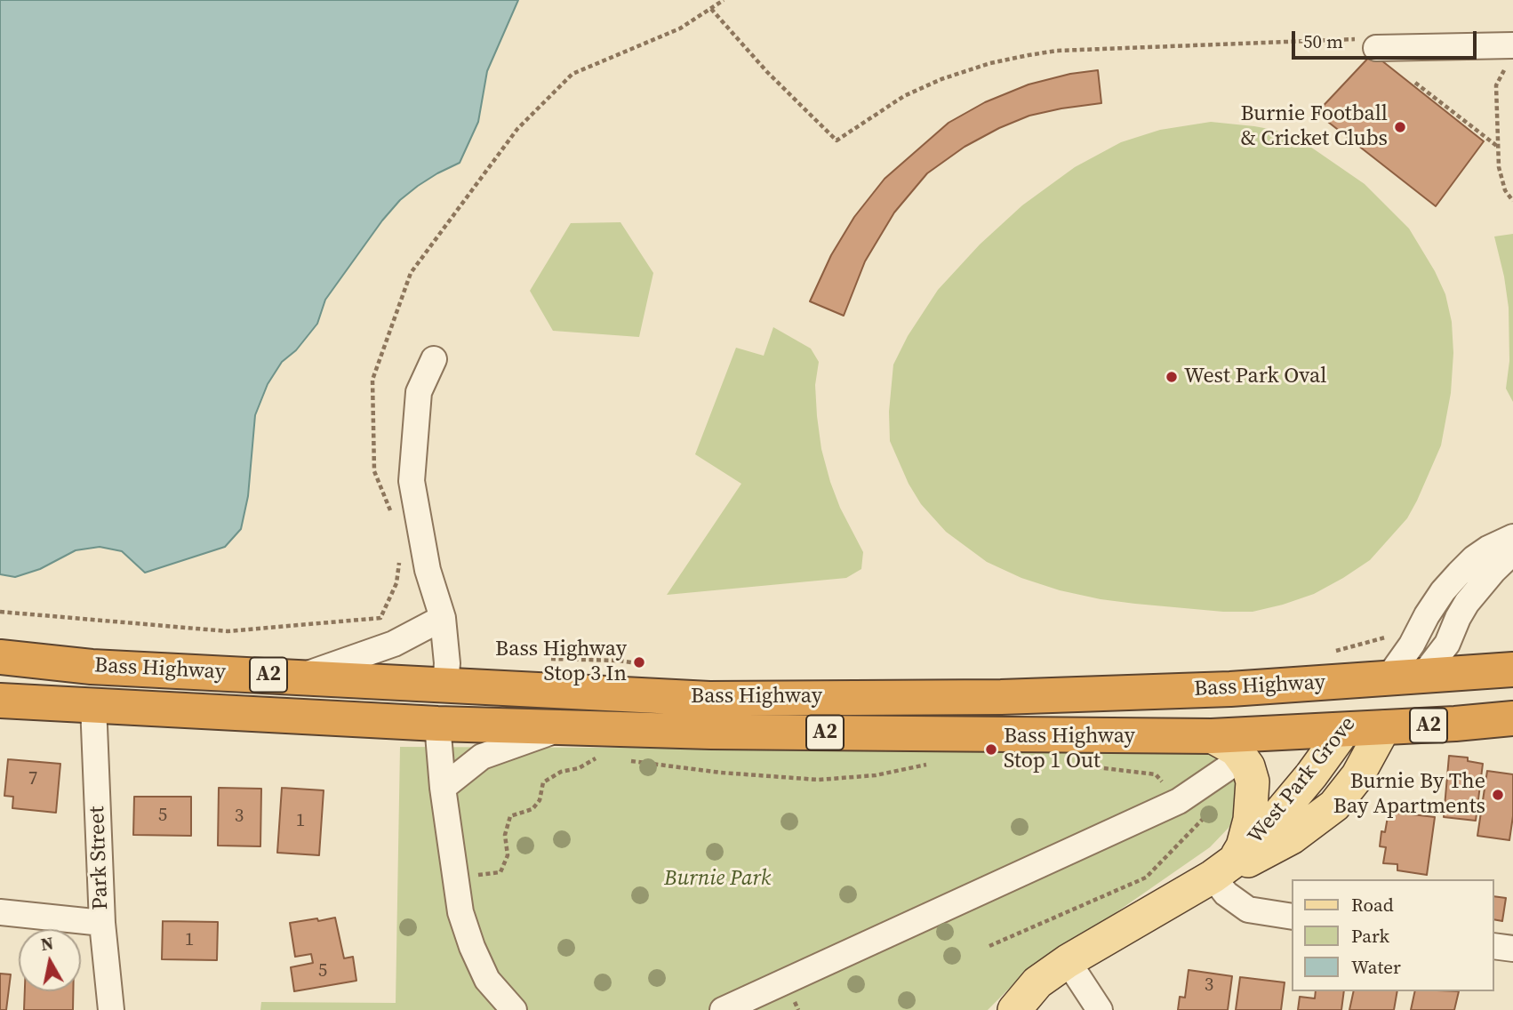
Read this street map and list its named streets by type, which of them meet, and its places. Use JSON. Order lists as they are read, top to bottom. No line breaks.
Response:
{"streets":{"highway":["Bass Highway","A2","West Park Grove"],"street":["Park Street"]},"crossings":[["Bass Highway","West Park Grove"],["Bass Highway","Park Street"]],"parks":["Burnie Park"],"places":["Burnie Football & Cricket Clubs","West Park Oval","Bass Highway Stop 3 In","Bass Highway Stop 1 Out","Burnie By The Bay Apartments"],"house_numbers":["7","5","3","1","1","5","3"],"legend":["Road","Park","Water"],"scale_bar":"50 m","north":"top"}
